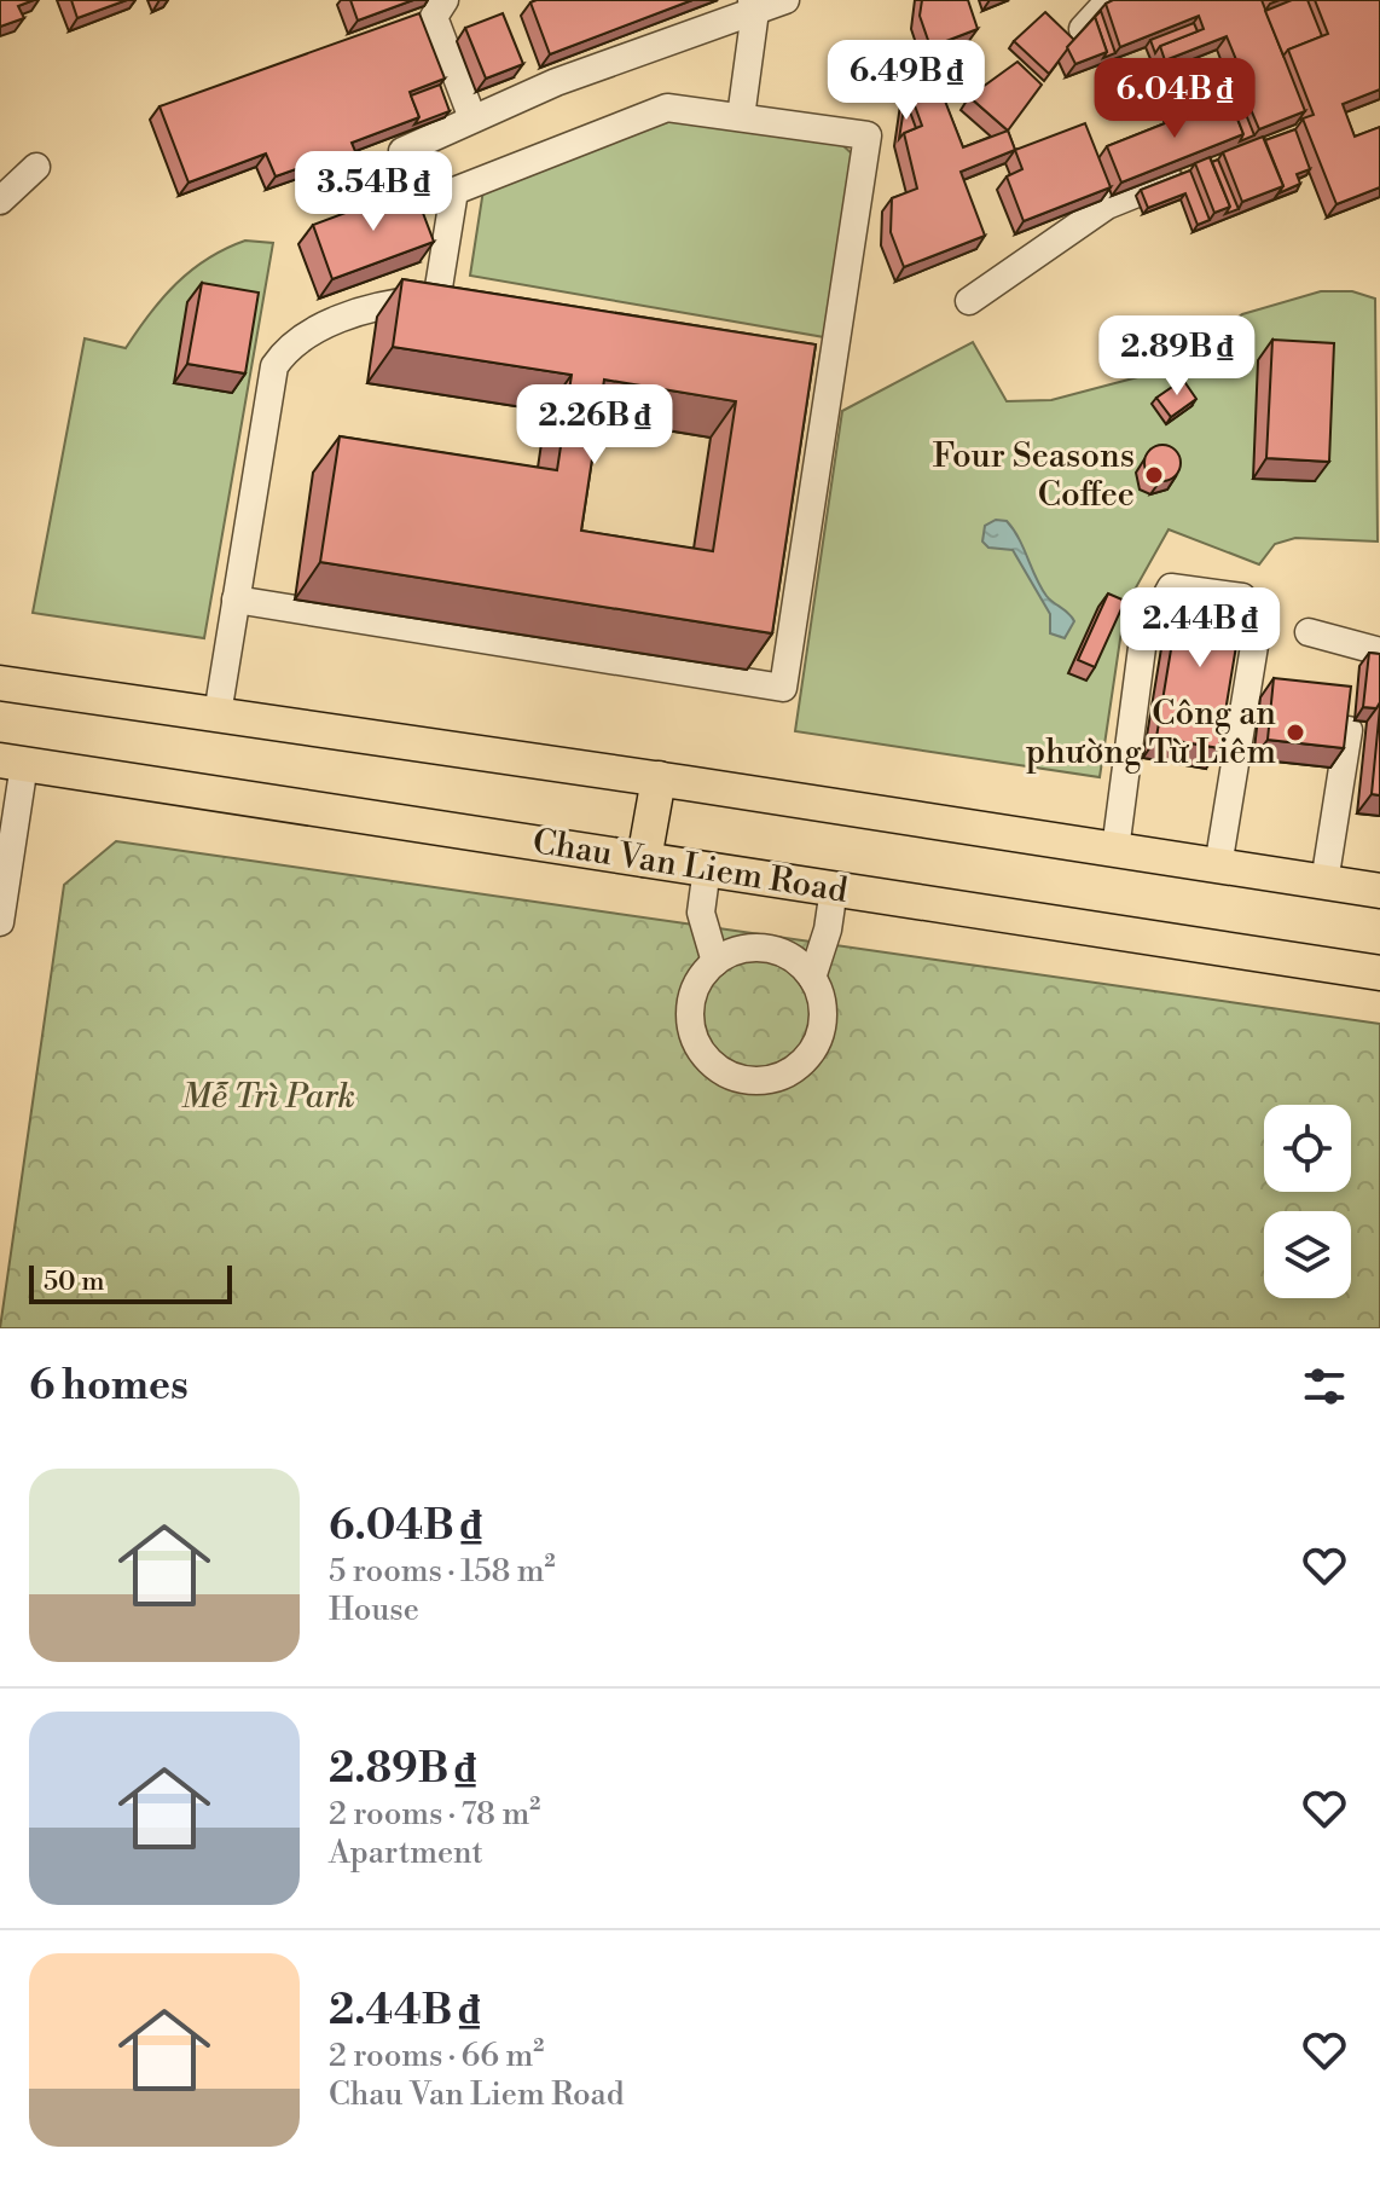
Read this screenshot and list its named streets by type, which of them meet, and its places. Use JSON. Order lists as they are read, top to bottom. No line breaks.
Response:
{"streets":{"main road":["Chau Van Liem Road"]},"parks":["Mễ Trì Park"],"places":["Four Seasons Coffee","Công an phường Từ Liêm"],"scale_bar":"50 m","page":{"price":["6.49B ₫","6.04B ₫","3.54B ₫","2.89B ₫","2.26B ₫","2.44B ₫"],"scale":"50 m","heading":"6 homes","list":[{"name":"6.04B ₫","note":"5 rooms · 158 m² · House"},{"name":"2.89B ₫","note":"2 rooms · 78 m² · Apartment"},{"name":"2.44B ₫","note":"2 rooms · 66 m² · Chau Van Liem Road"}]}}
